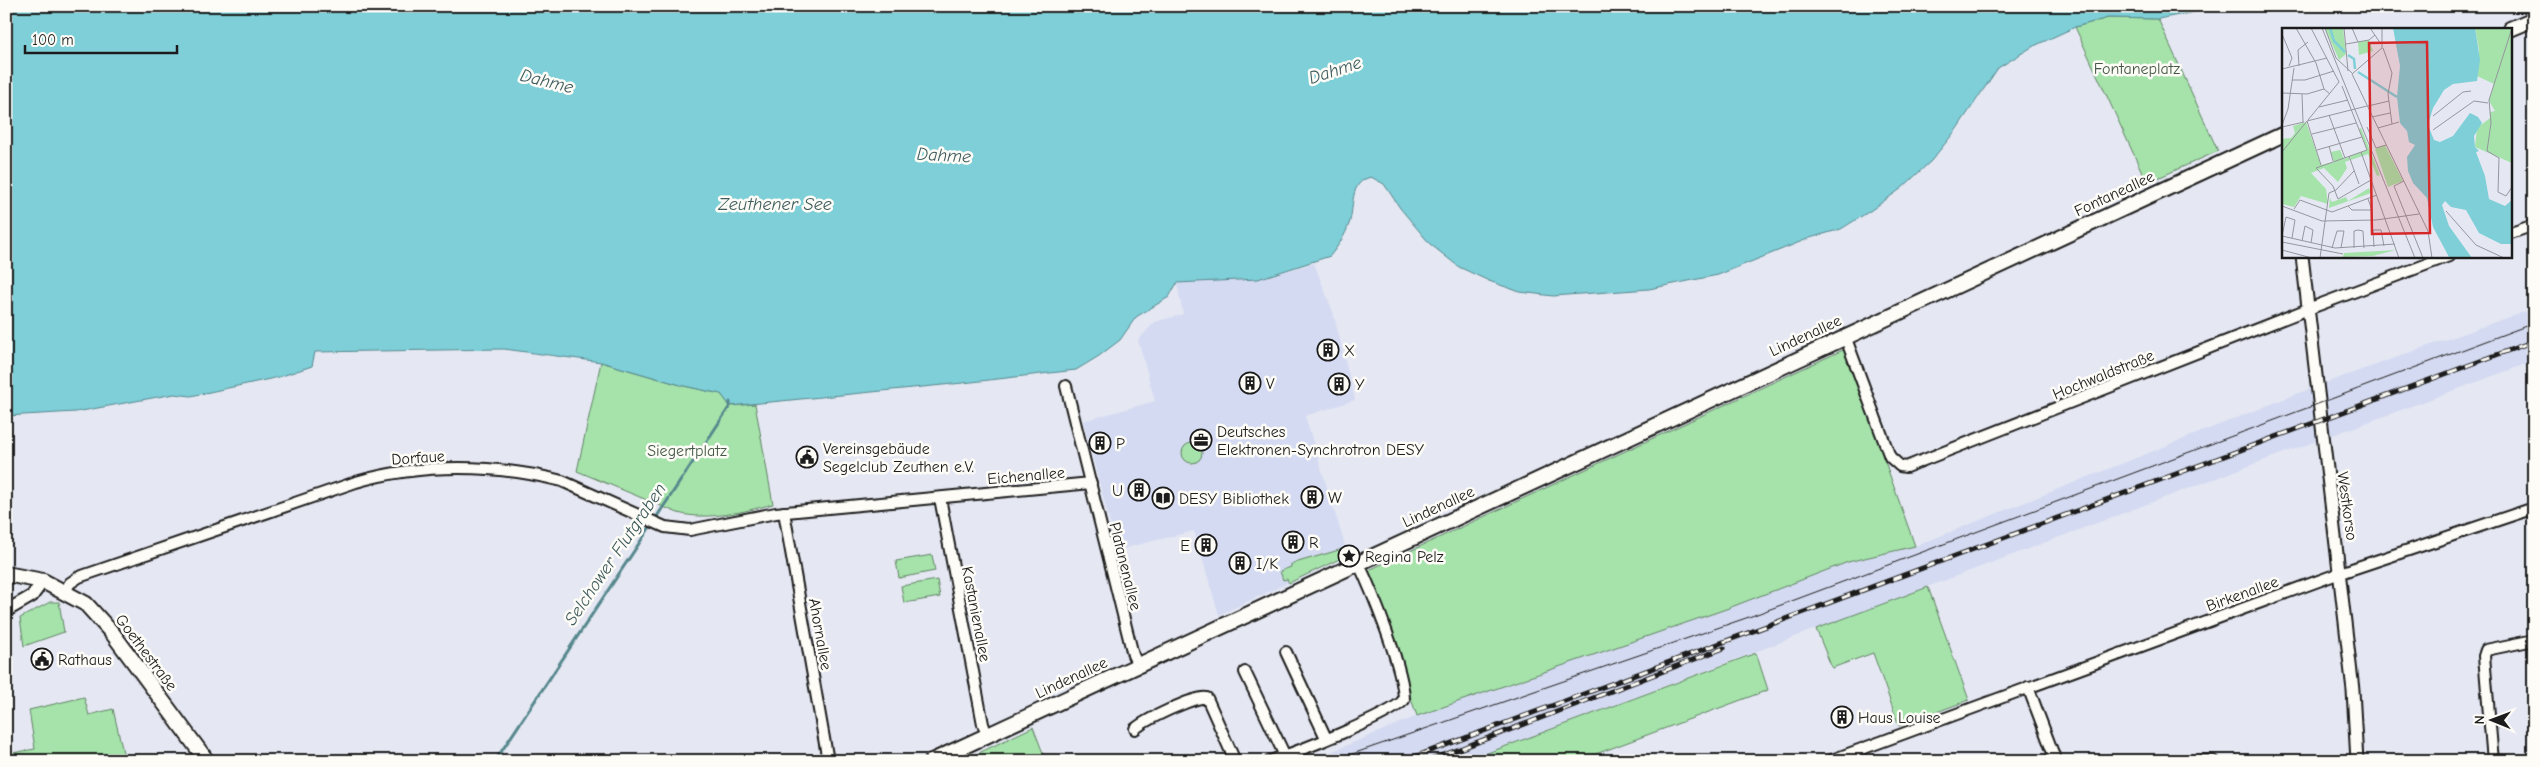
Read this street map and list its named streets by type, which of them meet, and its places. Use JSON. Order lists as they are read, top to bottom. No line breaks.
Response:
{"streets":{"main road":["Fontaneallee","Lindenallee","Goethestraße"],"street":["Hochwaldstraße","Dorfaue","Eichenallee","Westkorso","Platanenallee","Birkenallee","Kastanienallee","Ahornallee"]},"crossings":[["Fontaneallee","Lindenallee"],["Lindenallee","Hochwaldstraße"],["Lindenallee","Platanenallee"],["Lindenallee","Kastanienallee"],["Hochwaldstraße","Westkorso"],["Dorfaue","Eichenallee"],["Dorfaue","Ahornallee"],["Dorfaue","Goethestraße"],["Eichenallee","Platanenallee"],["Eichenallee","Kastanienallee"],["Eichenallee","Ahornallee"],["Westkorso","Birkenallee"]],"water":["Dahme","Zeuthener See","Selchower Flutgraben"],"parks":["Fontaneplatz","Siegertplatz"],"places":{"building":["X","V","Y","P","U","W","R","E","I/K","Haus Louise"],"office":["Deutsches Elektronen-Synchrotron DESY"],"public building":["Vereinsgebäude Segelclub Zeuthen e.V.","Rathaus"],"library":["DESY Bibliothek"],"place":["Regina Pelz"]},"scale_bar":"100 m","north":"left"}
